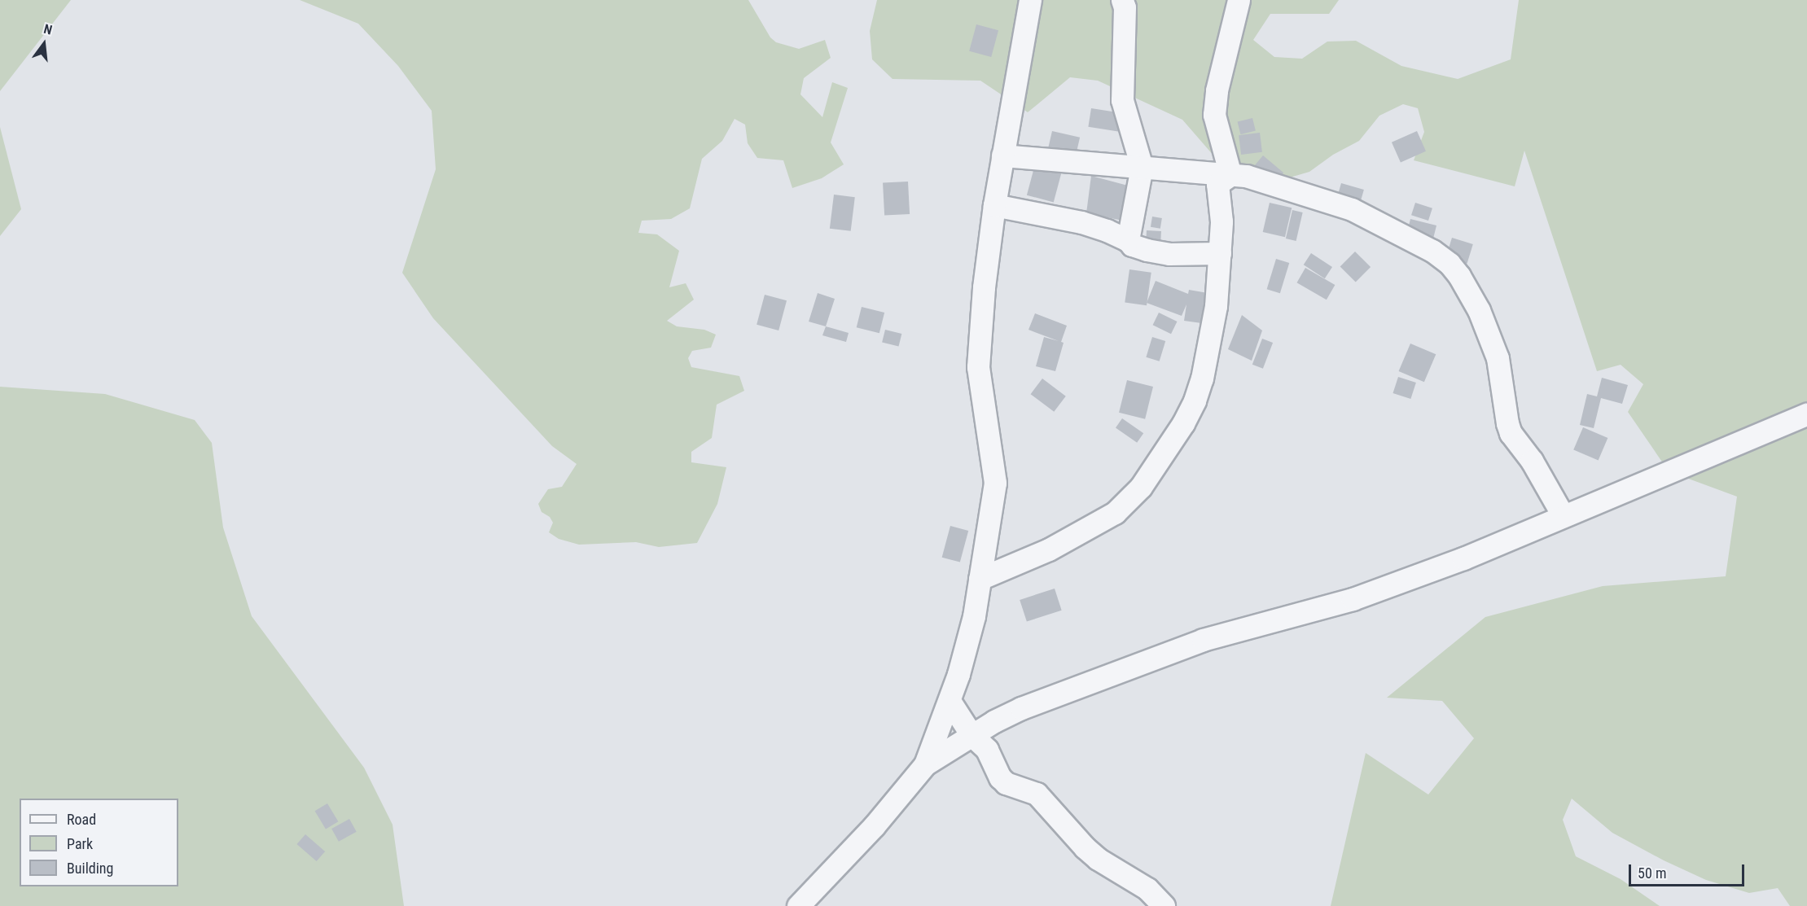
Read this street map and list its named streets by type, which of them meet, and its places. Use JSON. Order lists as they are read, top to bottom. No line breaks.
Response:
{"legend":["Road","Park","Building"],"scale_bar":"50 m","north":"top"}
